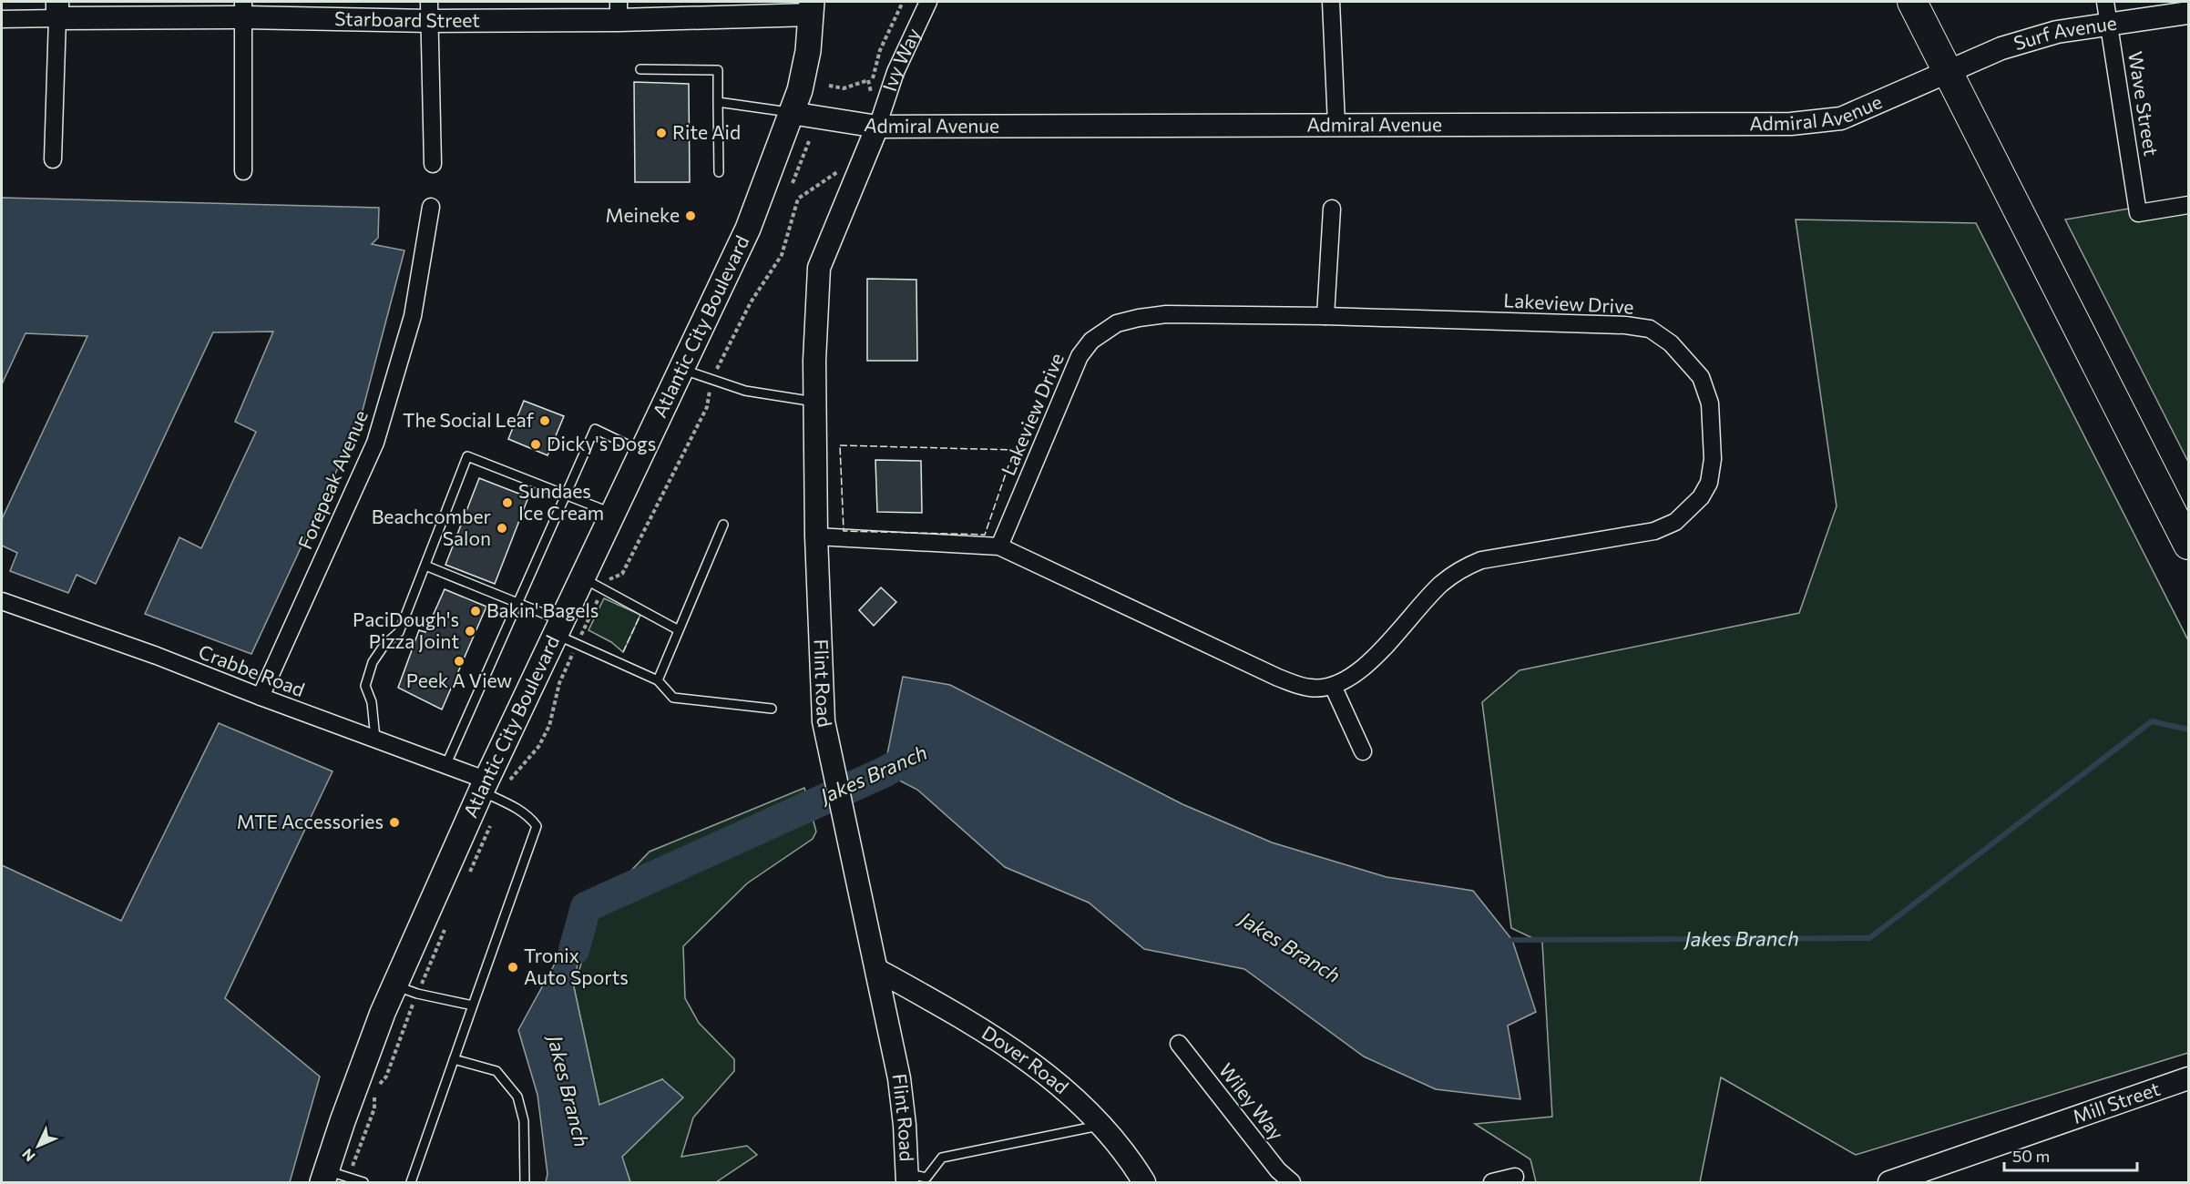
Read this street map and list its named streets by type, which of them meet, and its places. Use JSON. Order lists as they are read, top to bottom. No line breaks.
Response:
{"streets":{"main road":["Atlantic City Boulevard"],"street":["Starboard Street","Surf Avenue","Ivy Way","Wave Street","Admiral Avenue","Lakeview Drive","Forepeak Avenue","Crabbe Road","Flint Road","Dover Road","Wiley Way","Mill Street"]},"crossings":[["Starboard Street","Atlantic City Boulevard"],["Surf Avenue","Wave Street"],["Surf Avenue","Admiral Avenue"],["Ivy Way","Admiral Avenue"],["Ivy Way","Flint Road"],["Admiral Avenue","Atlantic City Boulevard"],["Atlantic City Boulevard","Crabbe Road"],["Forepeak Avenue","Crabbe Road"],["Flint Road","Dover Road"]],"water":["Jakes Branch"],"places":["Rite Aid","Meineke","The Social Leaf","Dicky's Dogs","Sundaes Ice Cream","Beachcomber Salon","Bakin' Bagels","PaciDough's Pizza Joint","Peek A View","MTE Accessories","Tronix Auto Sports"],"scale_bar":"50 m","north":"bottom left"}
